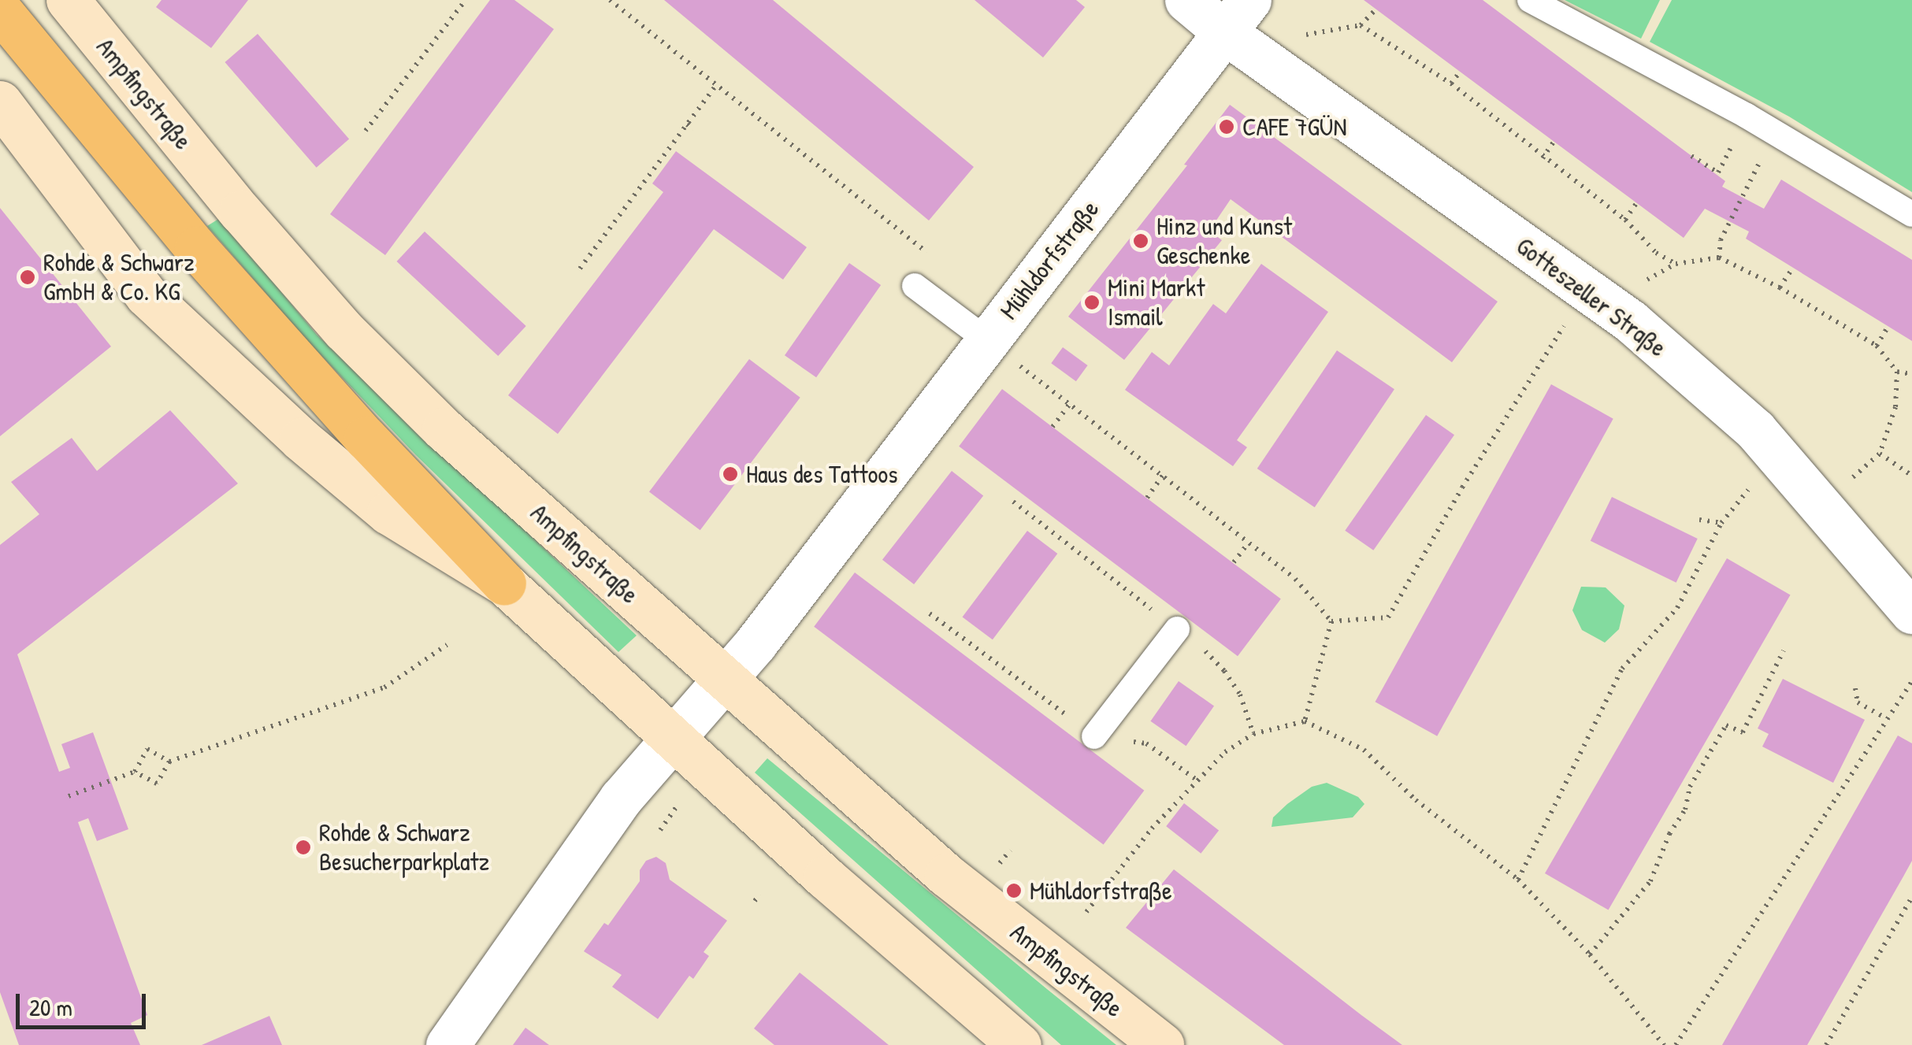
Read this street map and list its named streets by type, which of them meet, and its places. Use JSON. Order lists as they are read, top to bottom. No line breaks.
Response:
{"streets":{"main road":["Ampfingstraße"],"street":["Mühldorfstraße","Gotteszeller Straße"]},"crossings":[["Ampfingstraße","Mühldorfstraße"],["Mühldorfstraße","Gotteszeller Straße"]],"places":["CAFE 7GÜN","Hinz und Kunst Geschenke","Rohde & Schwarz GmbH & Co. KG","Mini Markt Ismail","Haus des Tattoos","Rohde & Schwarz Besucherparkplatz","Mühldorfstraße"],"scale_bar":"20 m"}
